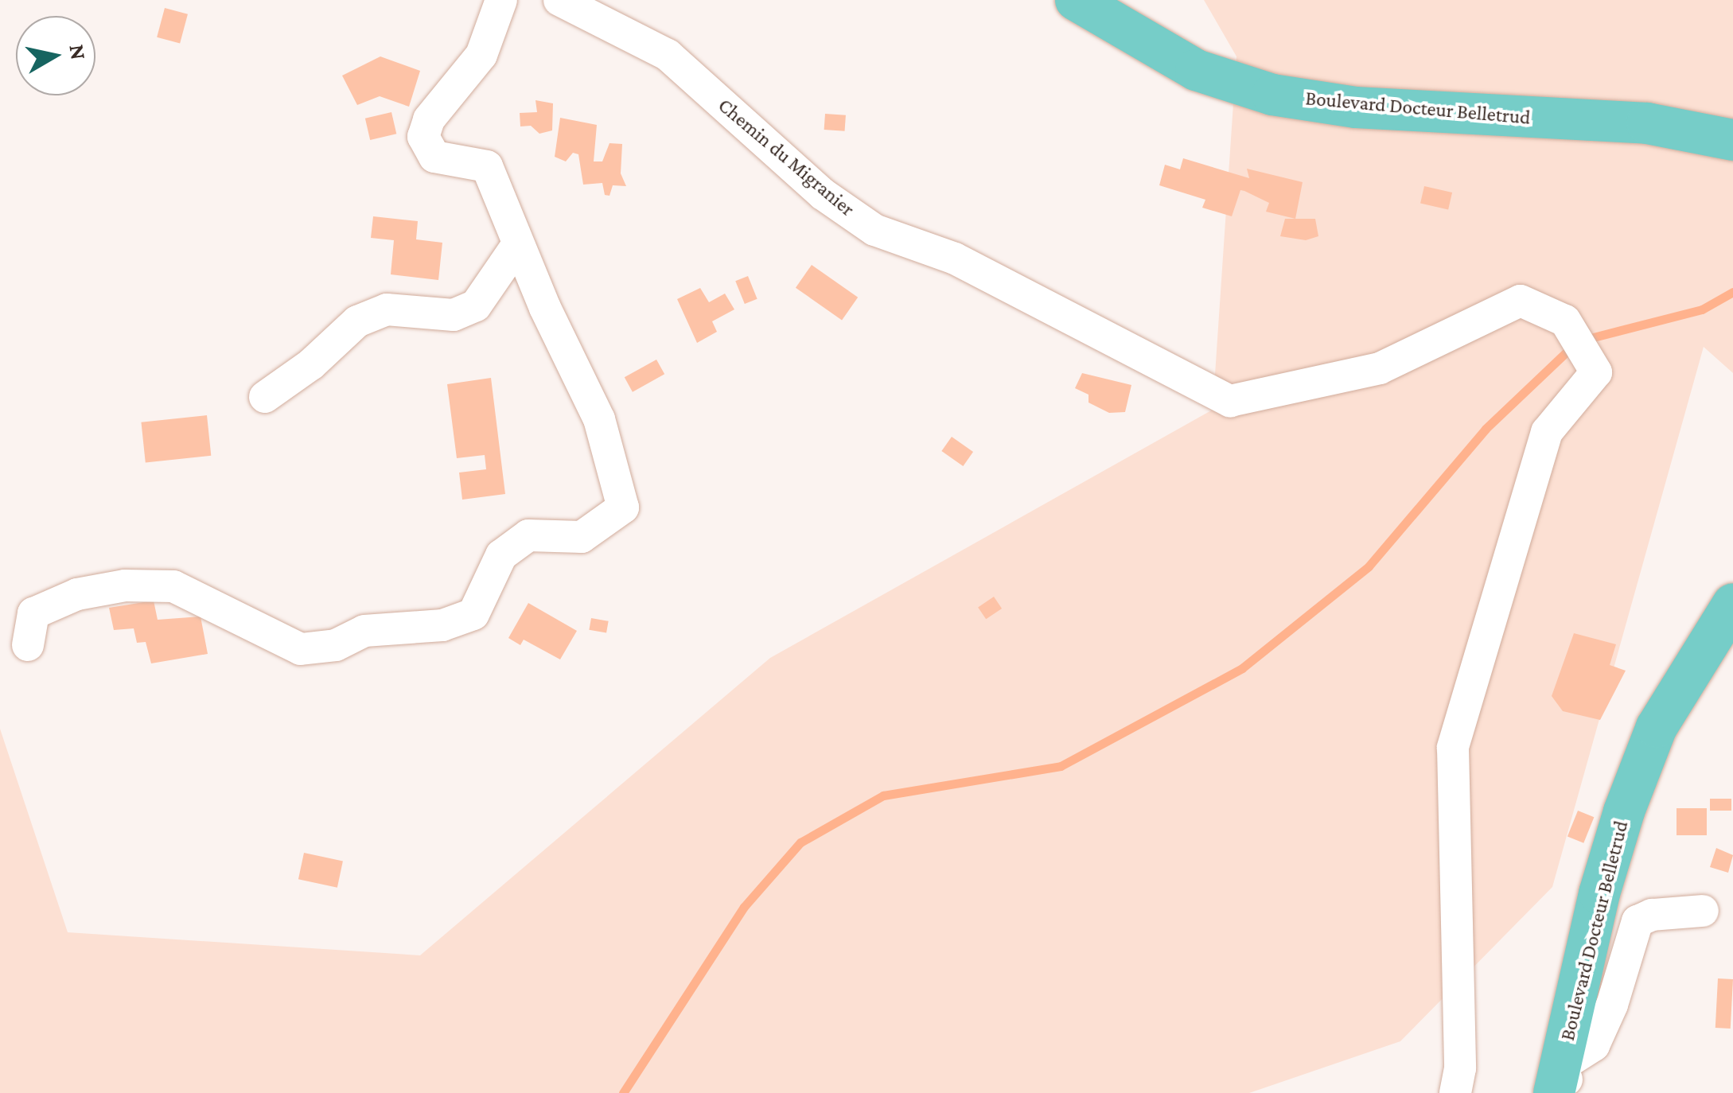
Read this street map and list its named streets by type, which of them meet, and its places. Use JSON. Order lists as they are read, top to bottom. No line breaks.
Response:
{"streets":{"main road":["Boulevard Docteur Belletrud"],"street":["Chemin du Migranier"]},"north":"right"}
